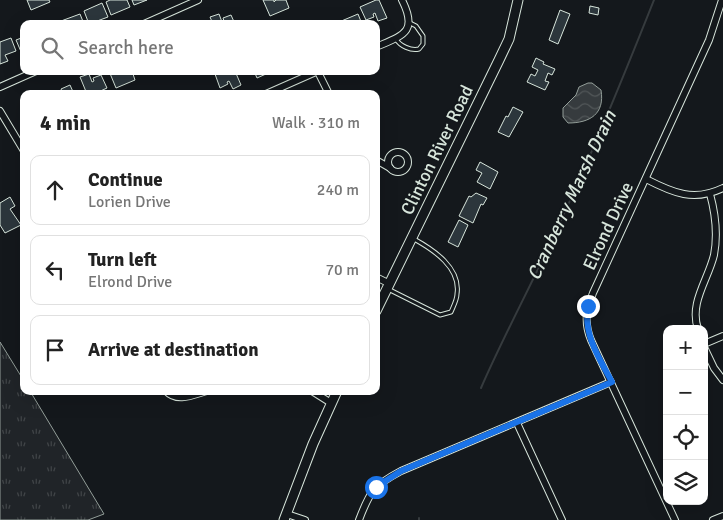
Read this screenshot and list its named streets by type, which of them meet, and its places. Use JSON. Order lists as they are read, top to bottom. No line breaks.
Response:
{"streets":{"street":["Clinton River Road","Elrond Drive"]},"water":["Cranberry Marsh Drain"],"page":{"search":"Search here","heading":["4 min","Walk · 310 m"],"list":[["Continue","Lorien Drive","240 m"],["Turn left","Elrond Drive","70 m"],"Arrive at destination"],"map_buttons":["+","−"]}}
